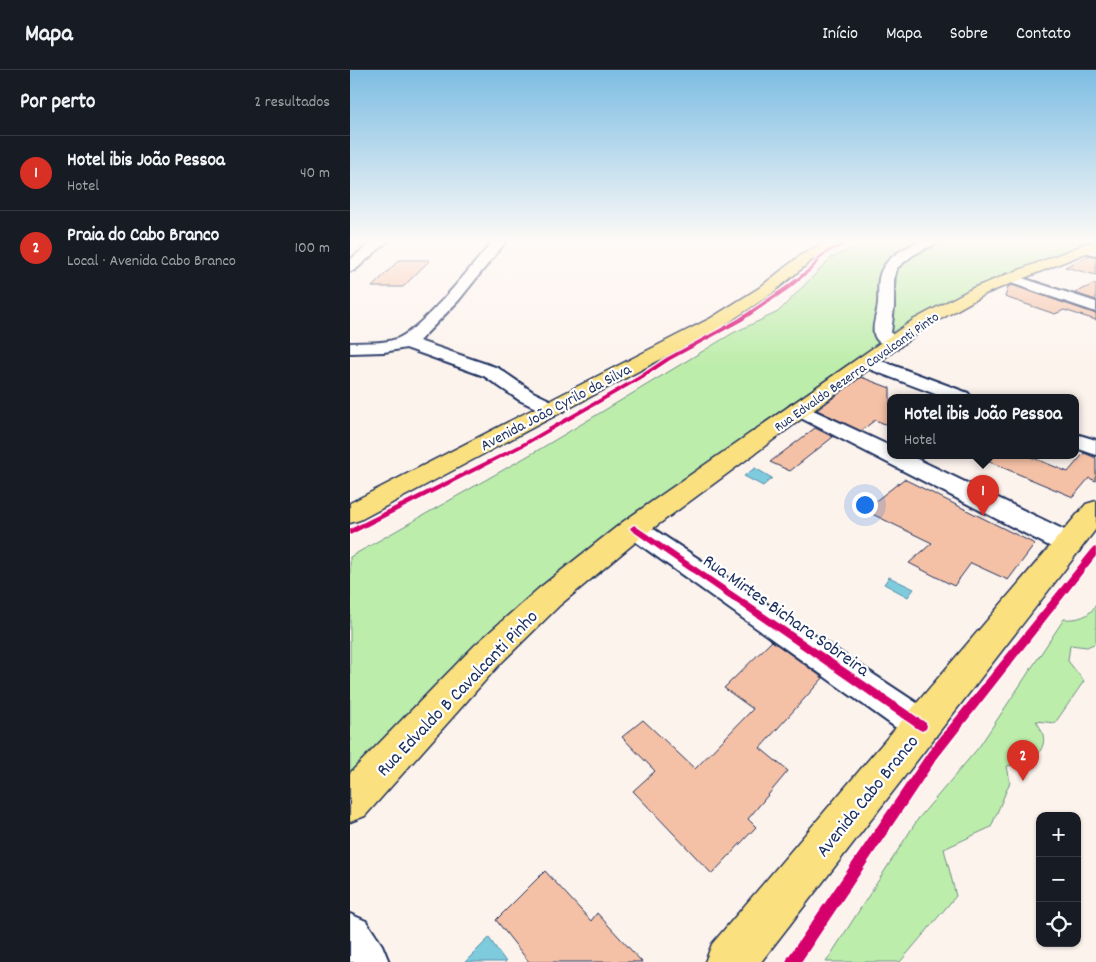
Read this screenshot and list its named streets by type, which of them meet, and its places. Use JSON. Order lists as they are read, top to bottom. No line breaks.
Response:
{"streets":{"main road":["Rua Edvaldo Bezerra Cavalcanti Pinto","Avenida João Cyrilo da Silva","Rua Edvaldo B Cavalcanti Pinho","Avenida Cabo Branco"],"street":["Rua Mirtes Bichara Sobreira"]},"crossings":[["Rua Edvaldo Bezerra Cavalcanti Pinto","Rua Mirtes Bichara Sobreira"],["Rua Edvaldo Bezerra Cavalcanti Pinto","Rua Edvaldo B Cavalcanti Pinho"],["Rua Mirtes Bichara Sobreira","Rua Edvaldo B Cavalcanti Pinho"],["Rua Mirtes Bichara Sobreira","Avenida Cabo Branco"]],"page":{"header":"Mapa","nav":["Início","Mapa","Sobre","Contato"],"heading":["Por perto","2 resultados"],"list":[{"mark":"1","name":"Hotel ibis João Pessoa","note":"Hotel","value":"40 m"},{"mark":"2","name":"Praia do Cabo Branco","note":"Local · Avenida Cabo Branco","value":"100 m"}],"popup":["Hotel ibis João Pessoa","Hotel"],"pins":["1","2"],"map_buttons":["+","−"]}}
